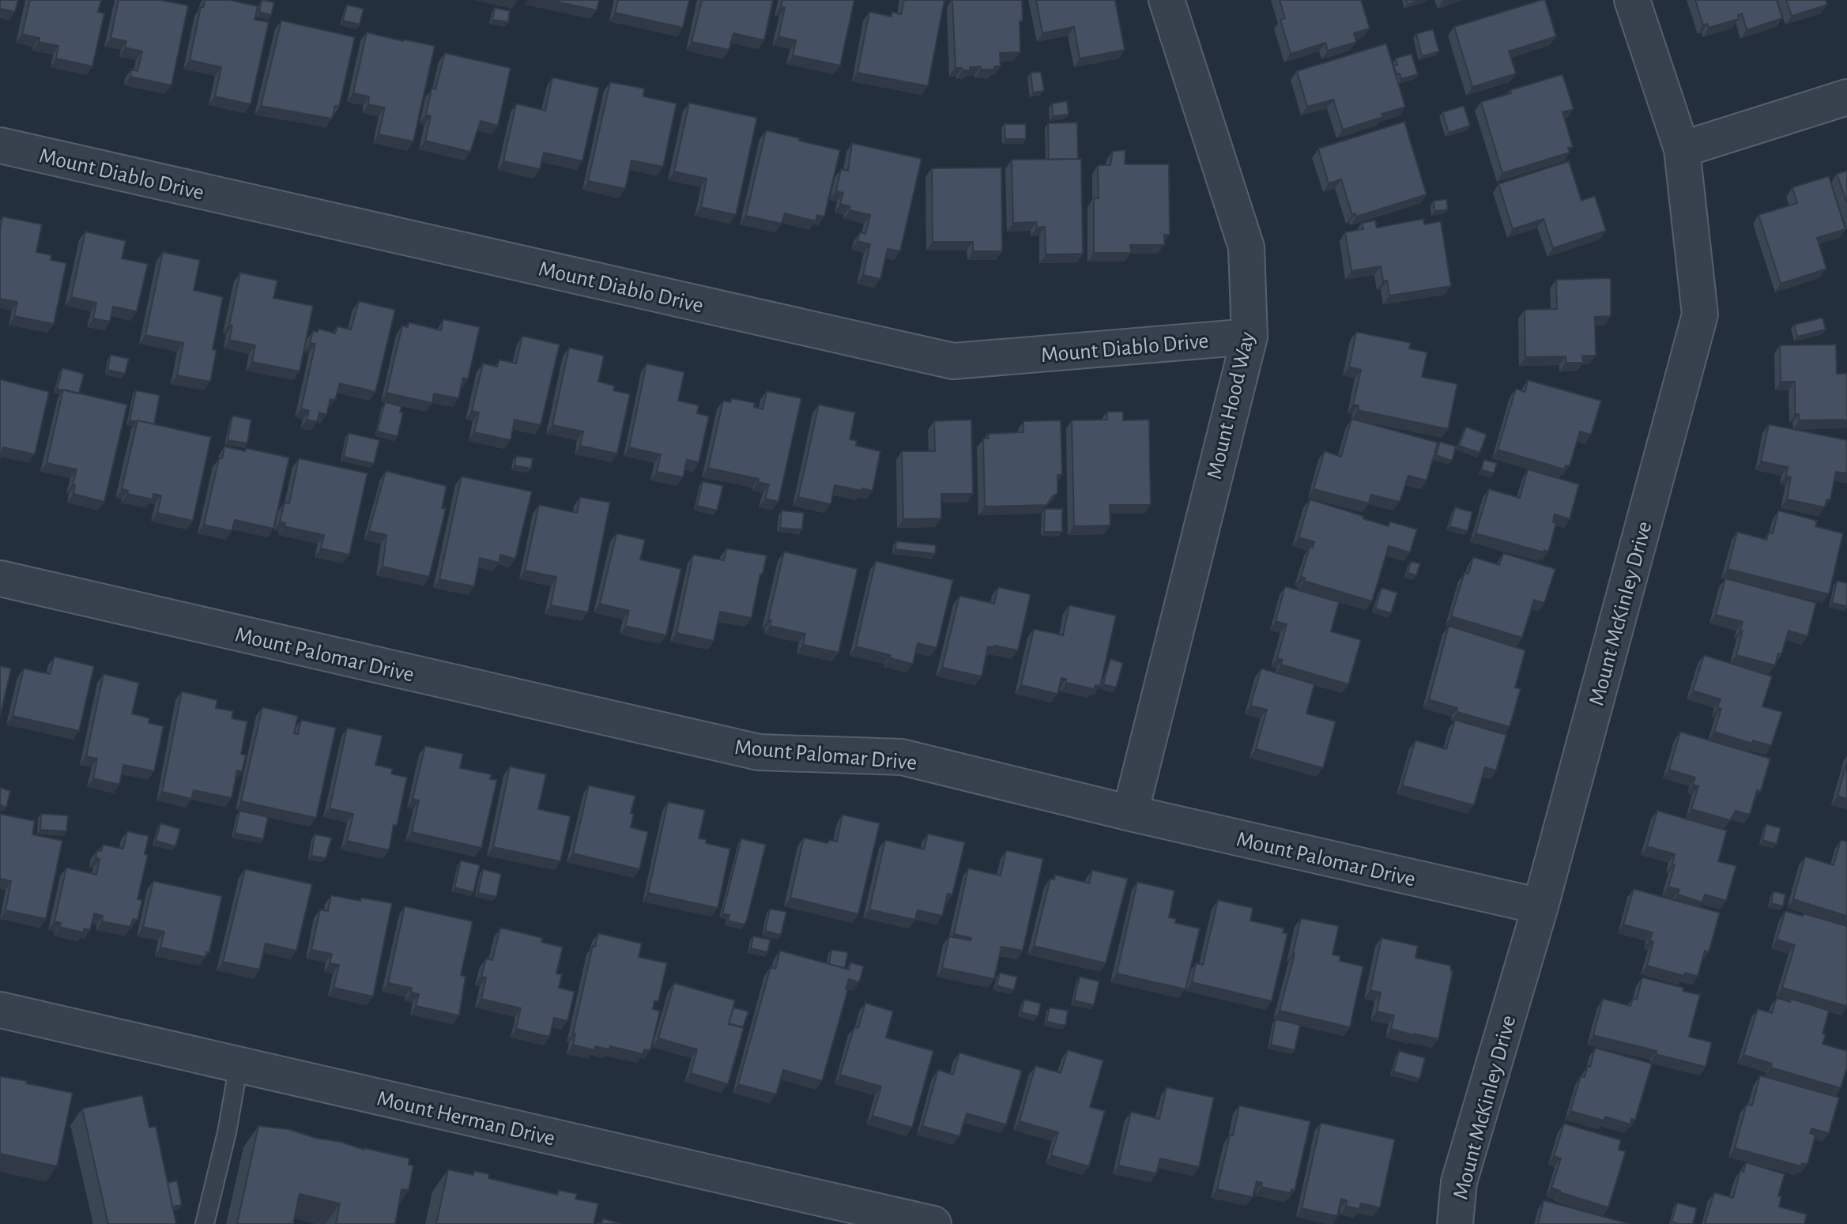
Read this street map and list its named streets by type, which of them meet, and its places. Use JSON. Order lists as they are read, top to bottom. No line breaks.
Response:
{"streets":{"street":["Mount Diablo Drive","Mount Hood Way","Mount McKinley Drive","Mount Palomar Drive","Mount Herman Drive"]},"crossings":[["Mount Diablo Drive","Mount Hood Way"],["Mount Hood Way","Mount Palomar Drive"],["Mount McKinley Drive","Mount Palomar Drive"]]}
